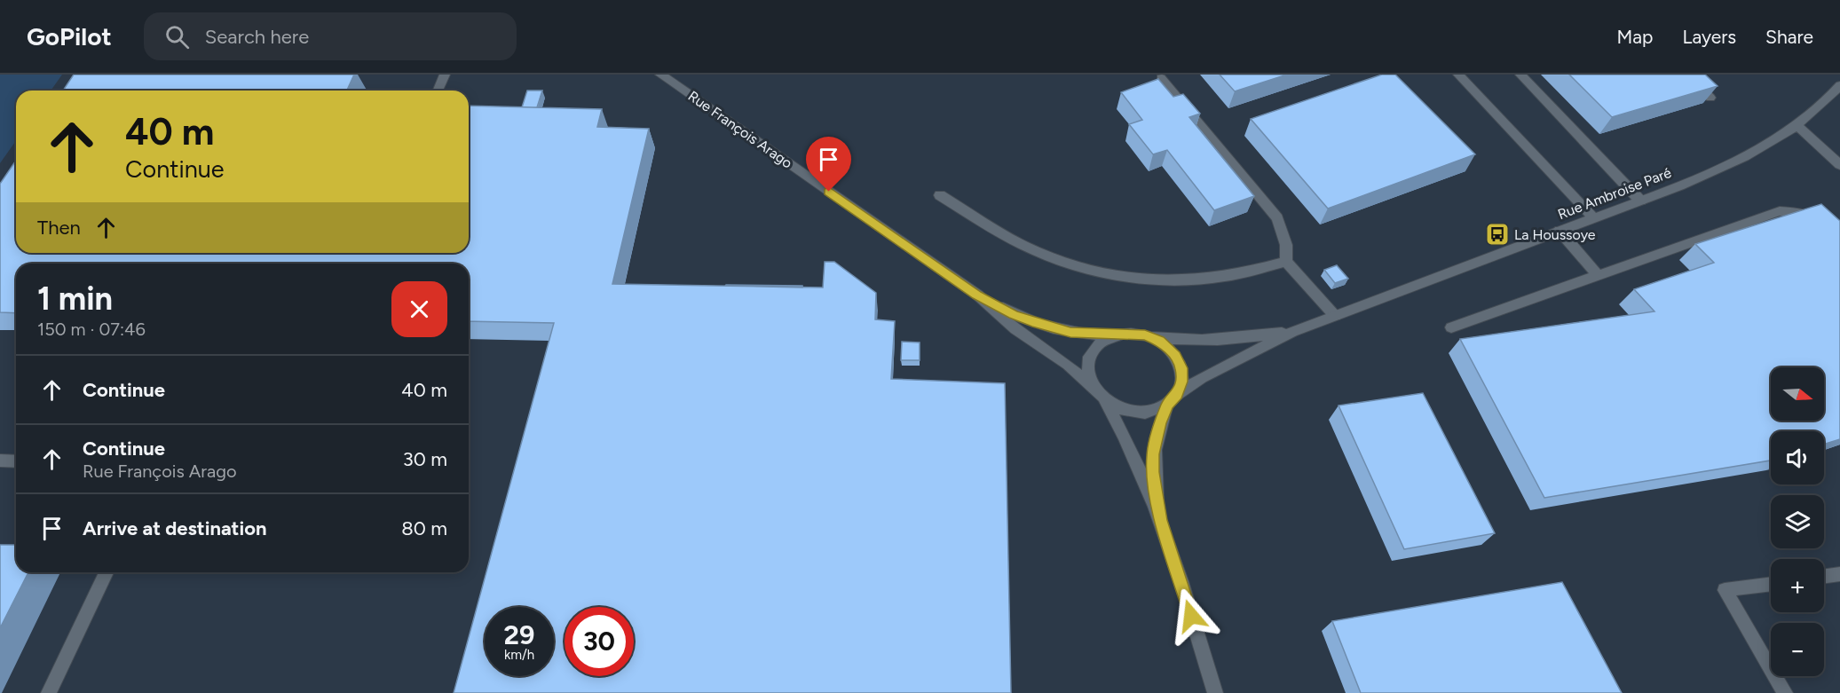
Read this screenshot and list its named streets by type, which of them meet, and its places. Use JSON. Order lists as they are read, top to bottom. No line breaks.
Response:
{"streets":{"street":["Rue François Arago","Rue Ambroise Paré"]},"crossings":[["Rue François Arago","Rue Ambroise Paré"]],"places":{"bus stop":["La Houssoye"]},"north":"right","page":{"header":"GoPilot","search":"Search here","nav":["Map","Layers","Share"],"turn":["40 m","Continue"],"then":"Then","heading":["1 min","150 m · 07:46"],"list":[{"name":"Continue","value":"40 m"},{"name":"Continue","note":"Rue François Arago","value":"30 m"},{"name":"Arrive at destination","value":"80 m"}],"map_buttons":["+","−"],"speed":"29 km/h","limit":"30"}}
